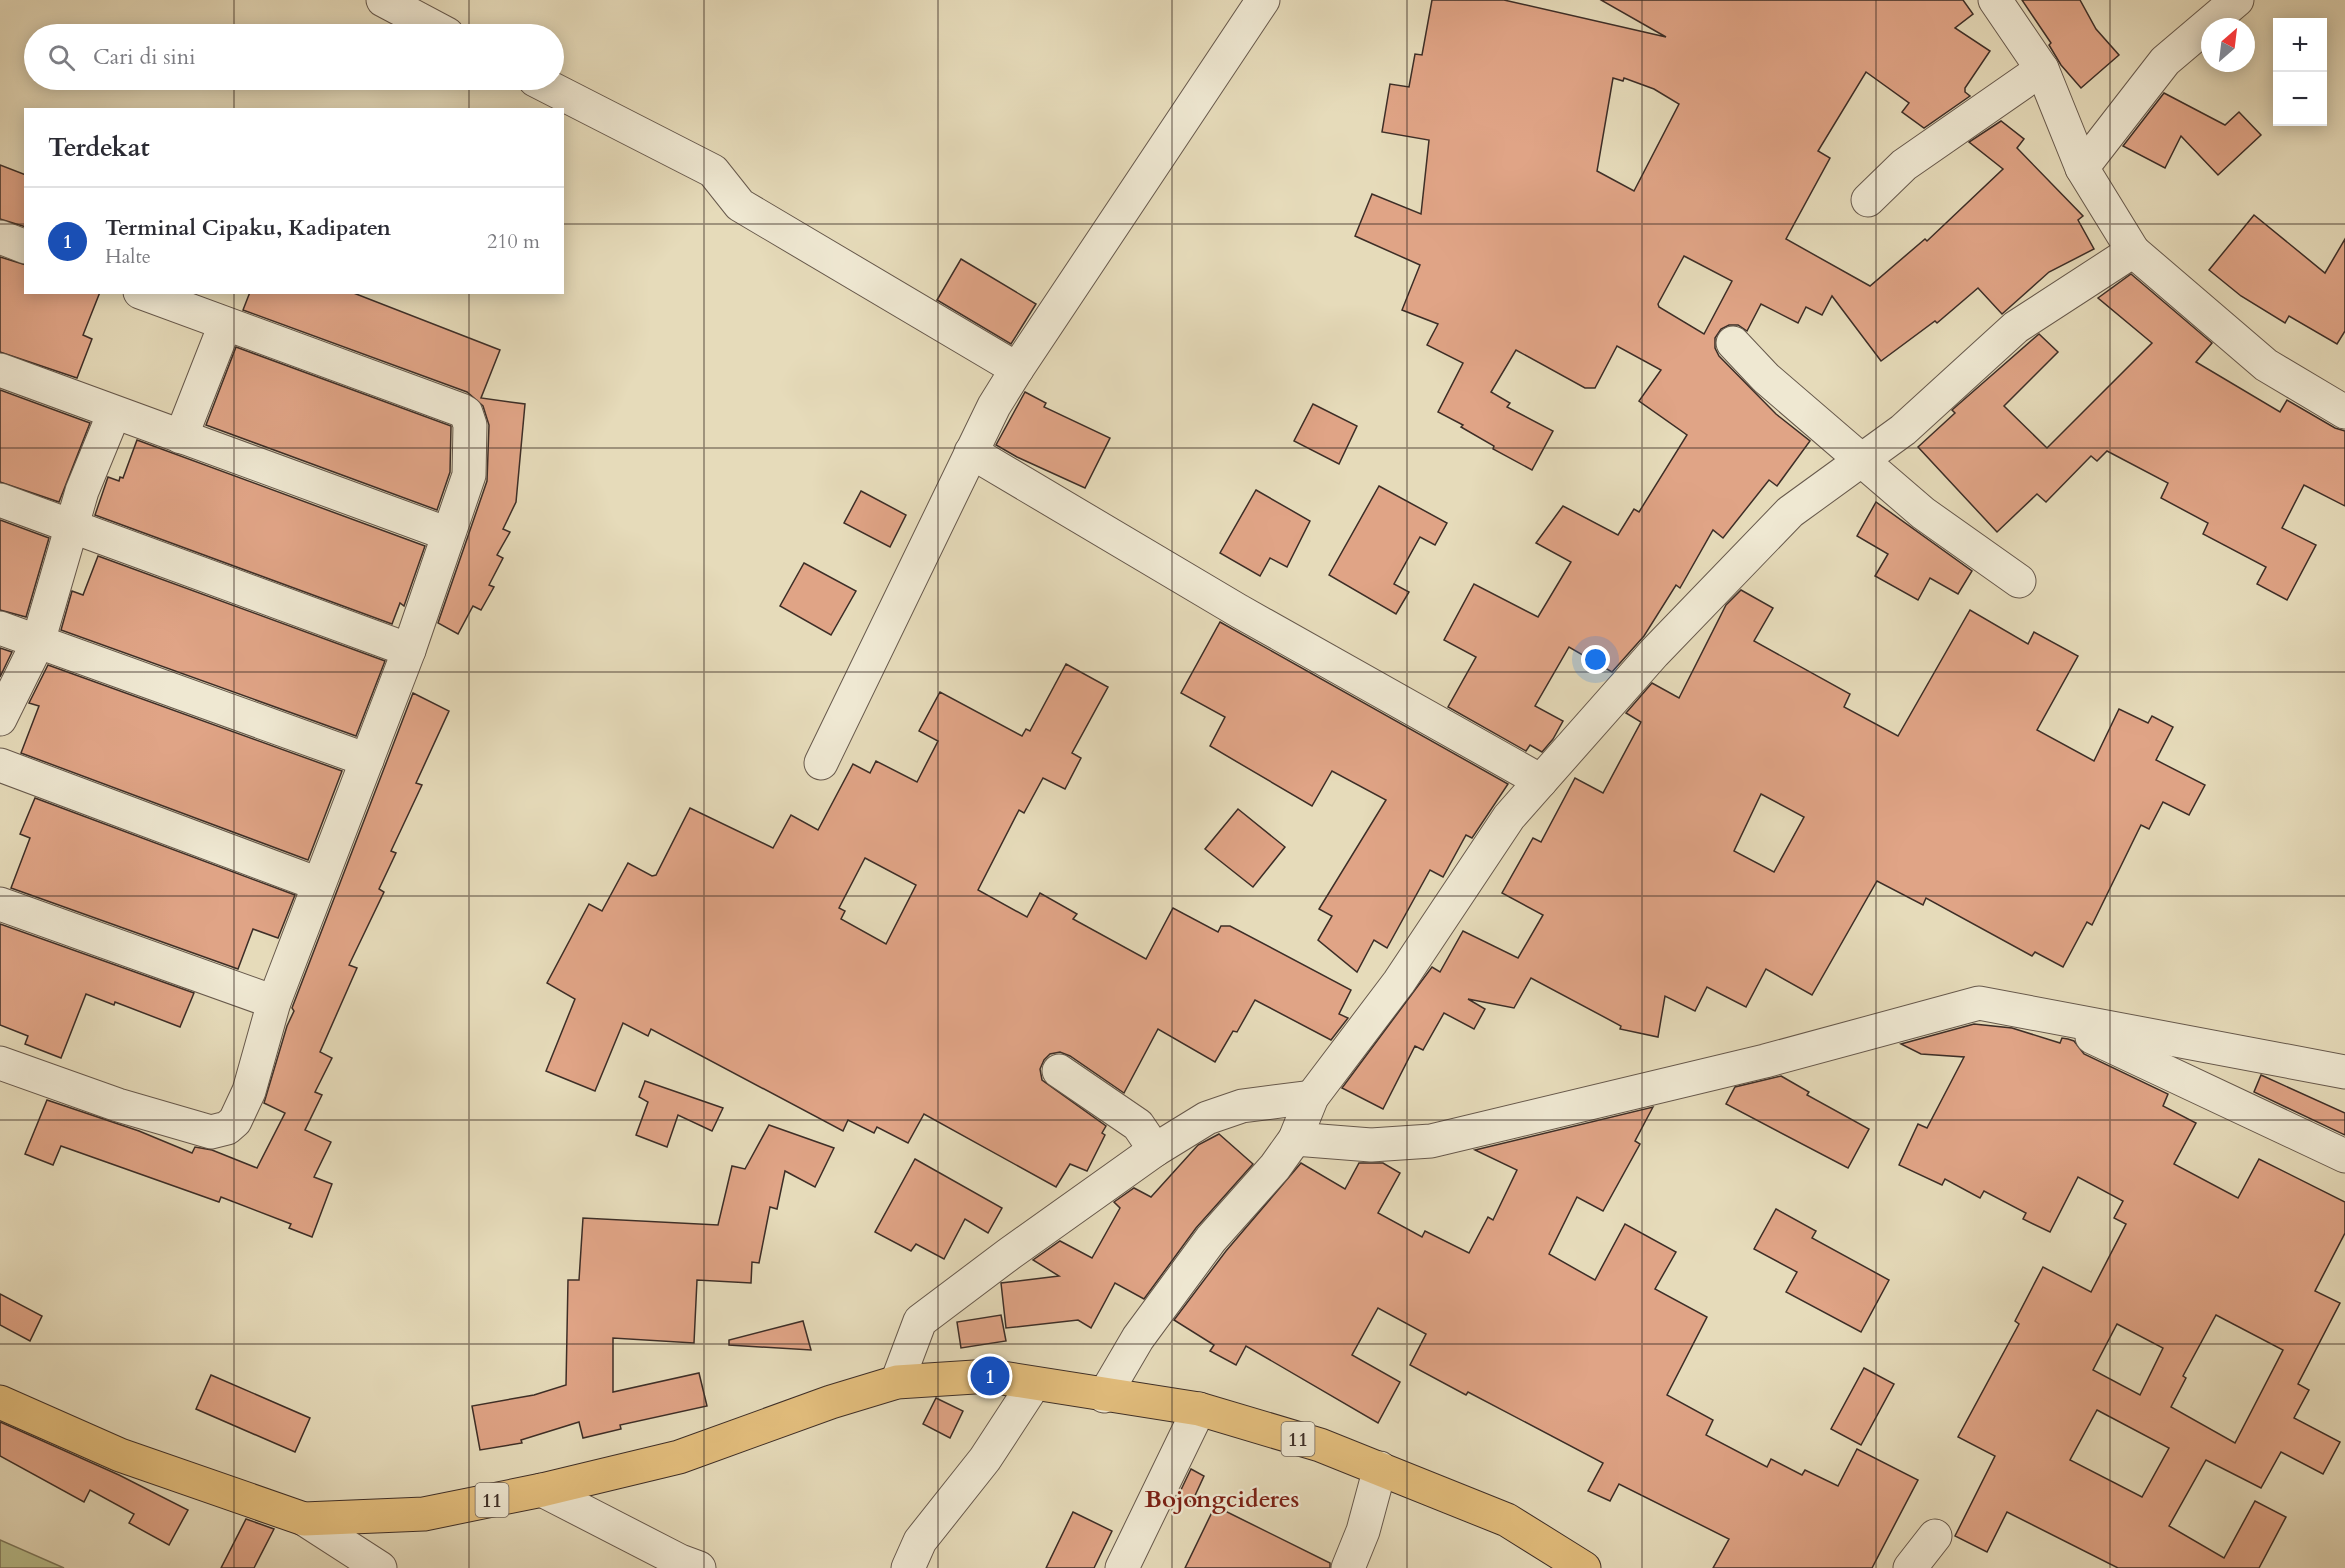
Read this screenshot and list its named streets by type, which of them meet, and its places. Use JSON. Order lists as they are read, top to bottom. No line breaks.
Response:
{"streets":{"highway":["11"]},"districts":["Bojongcideres"],"north":"top right","page":{"map_buttons":["+","−"],"search":"Cari di sini","heading":"Terdekat","list":[{"mark":"1","name":"Terminal Cipaku, Kadipaten","note":"Halte","value":"210 m"}],"pins":"1"}}
